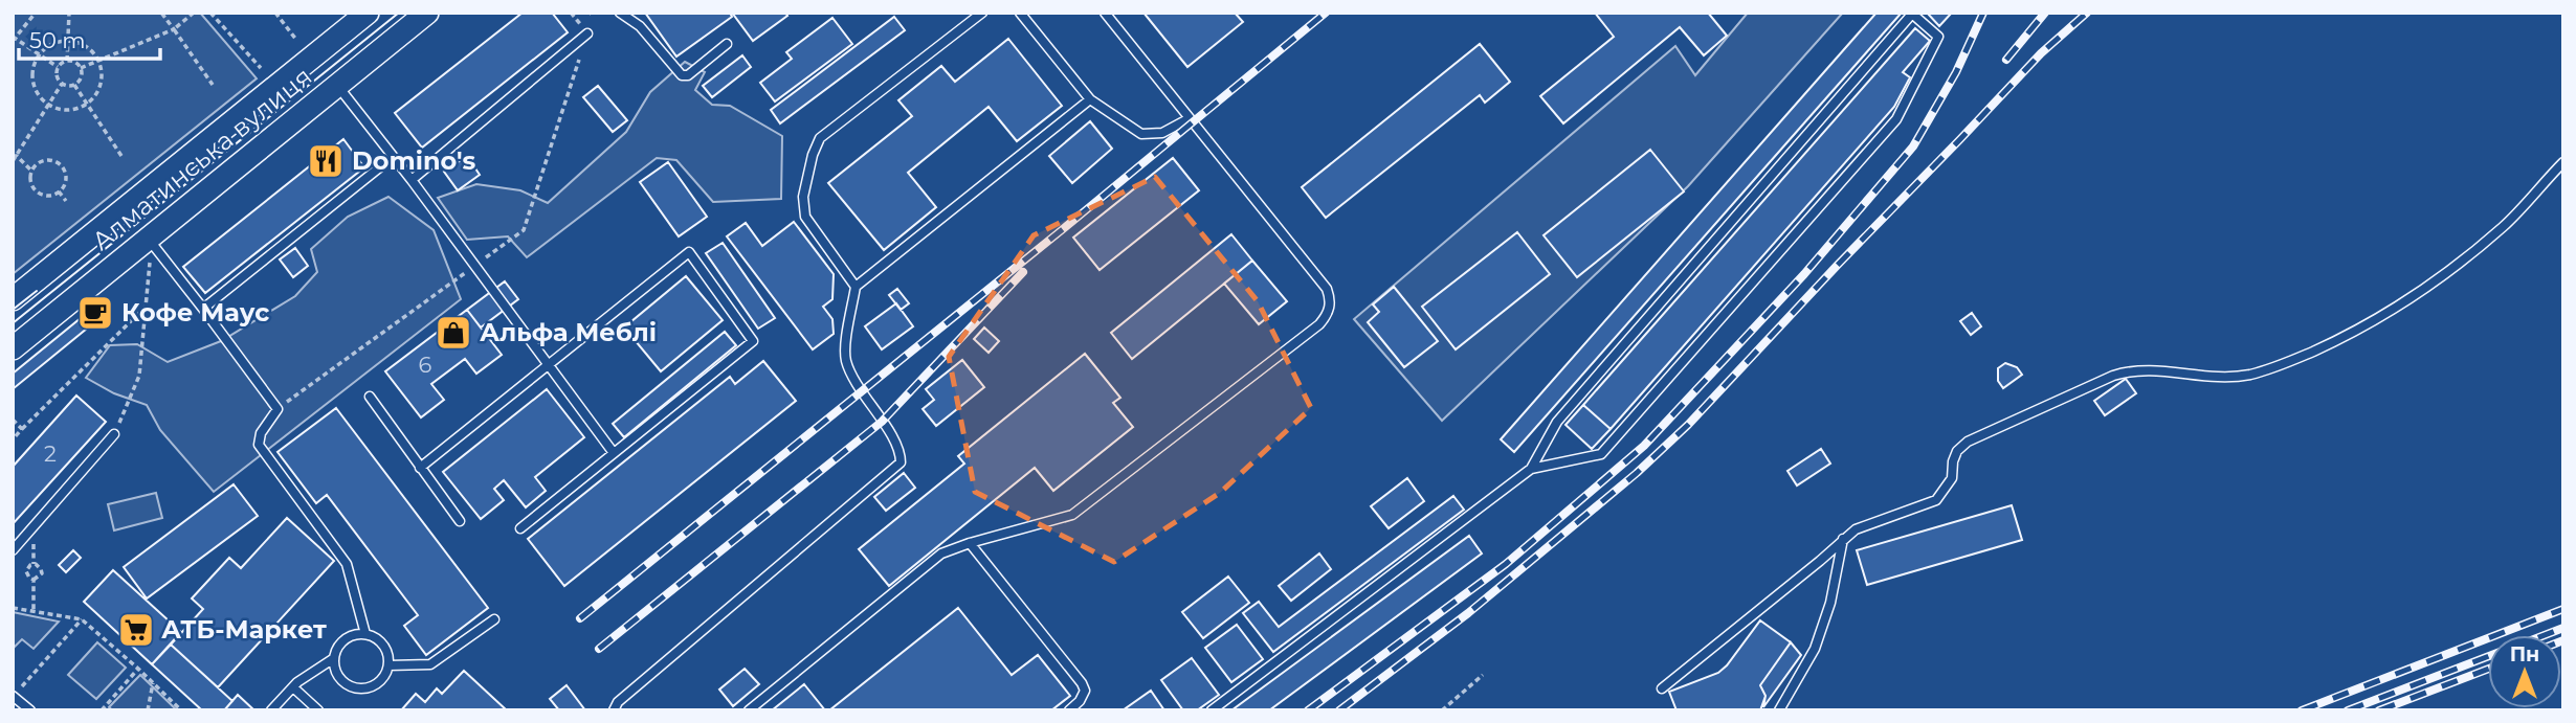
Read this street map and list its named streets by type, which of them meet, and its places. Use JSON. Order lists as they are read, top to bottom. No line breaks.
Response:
{"streets":{"street":["Алматинська вулиця"]},"places":{"restaurant":["Domino's"],"cafe":["Кофе Маус"],"shop":["Альфа Меблі"],"supermarket":["АТБ-Маркет"]},"house_numbers":["6","2"],"scale_bar":"50 m","north":"top"}
